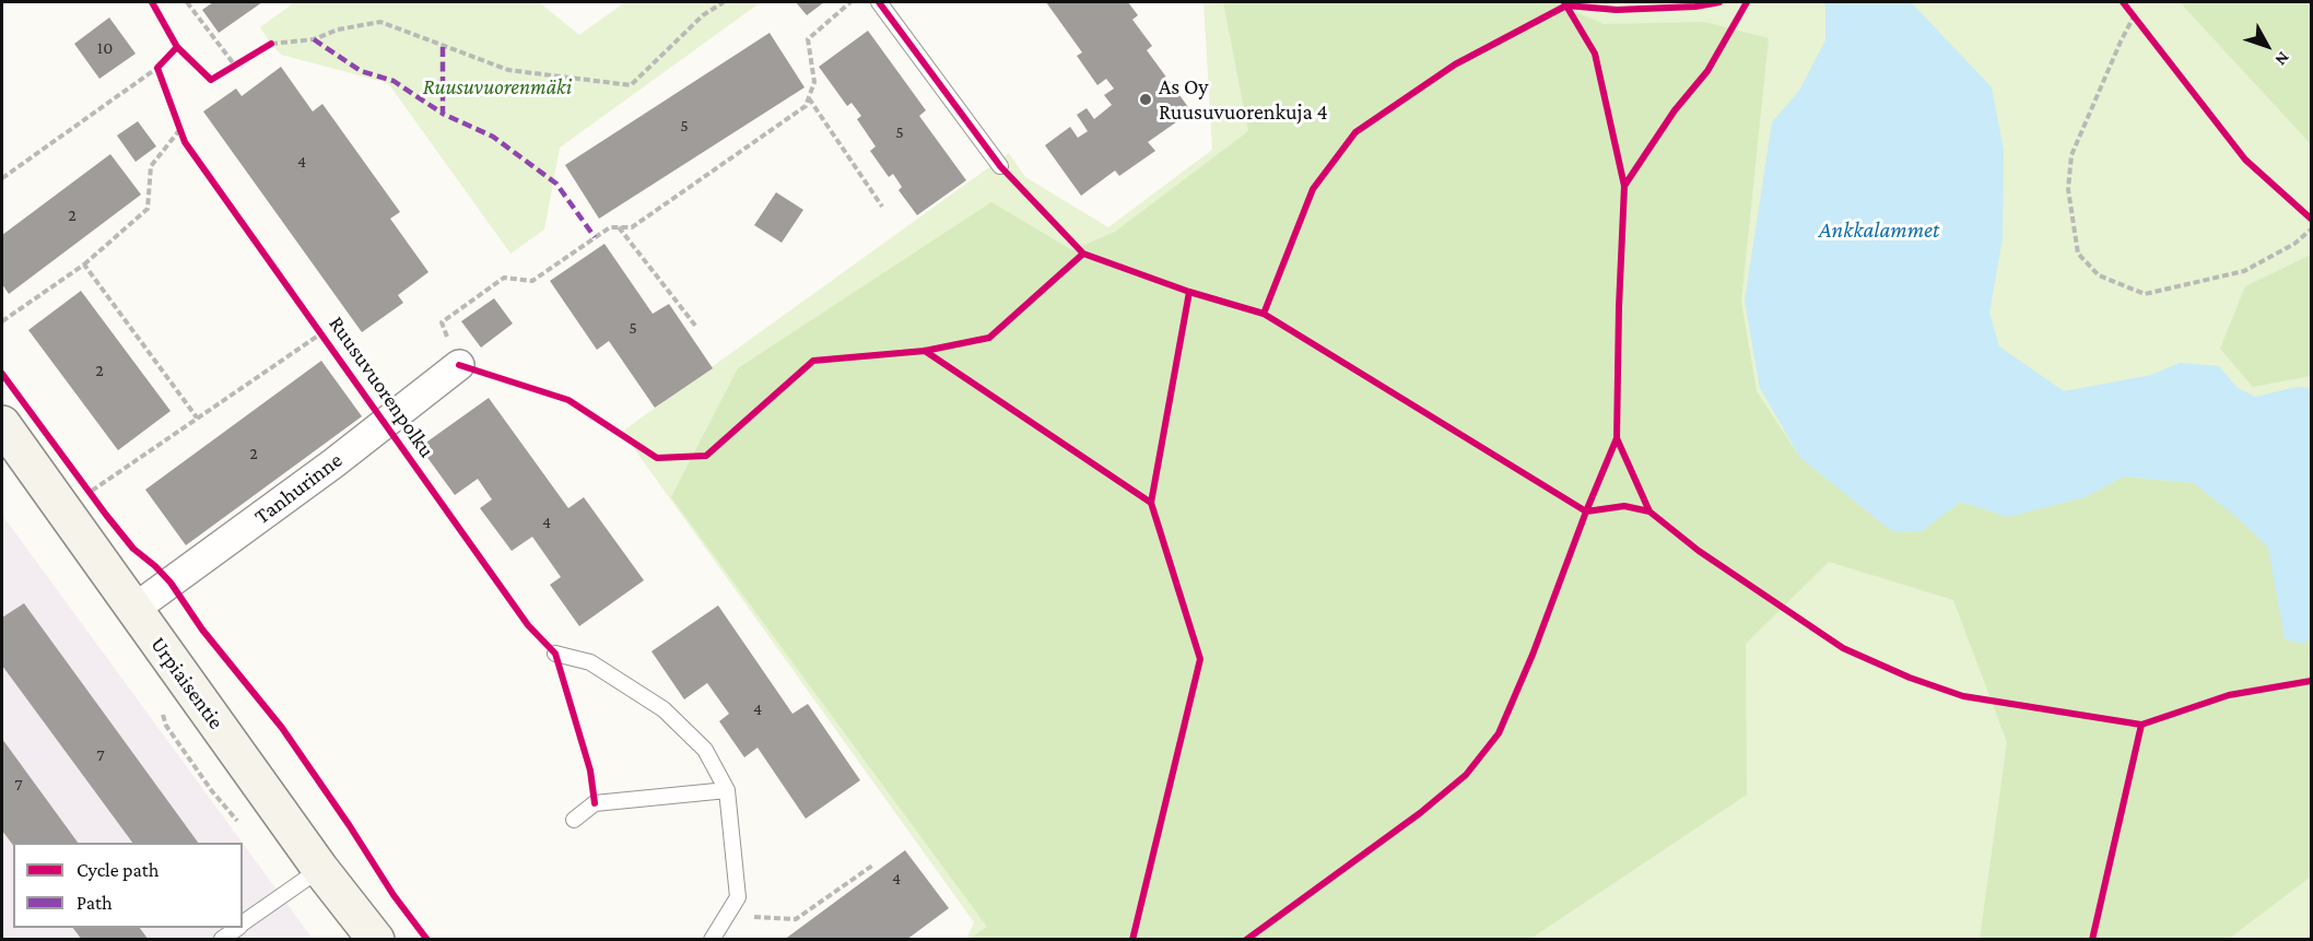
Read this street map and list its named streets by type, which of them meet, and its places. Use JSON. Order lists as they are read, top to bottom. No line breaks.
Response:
{"streets":{"main road":["Urpiaisentie"],"street":["Tanhurinne"],"cycle path":["Ruusuvuorenpolku"]},"crossings":[["Tanhurinne","Urpiaisentie"]],"water":["Ankkalammet"],"parks":["Ruusuvuorenmäki"],"places":["As Oy Ruusuvuorenkuja 4"],"house_numbers":["10","5","5","4","2","5","2","2","4","4","7","7","4"],"legend":["Cycle path","Path"],"north":"bottom right"}
